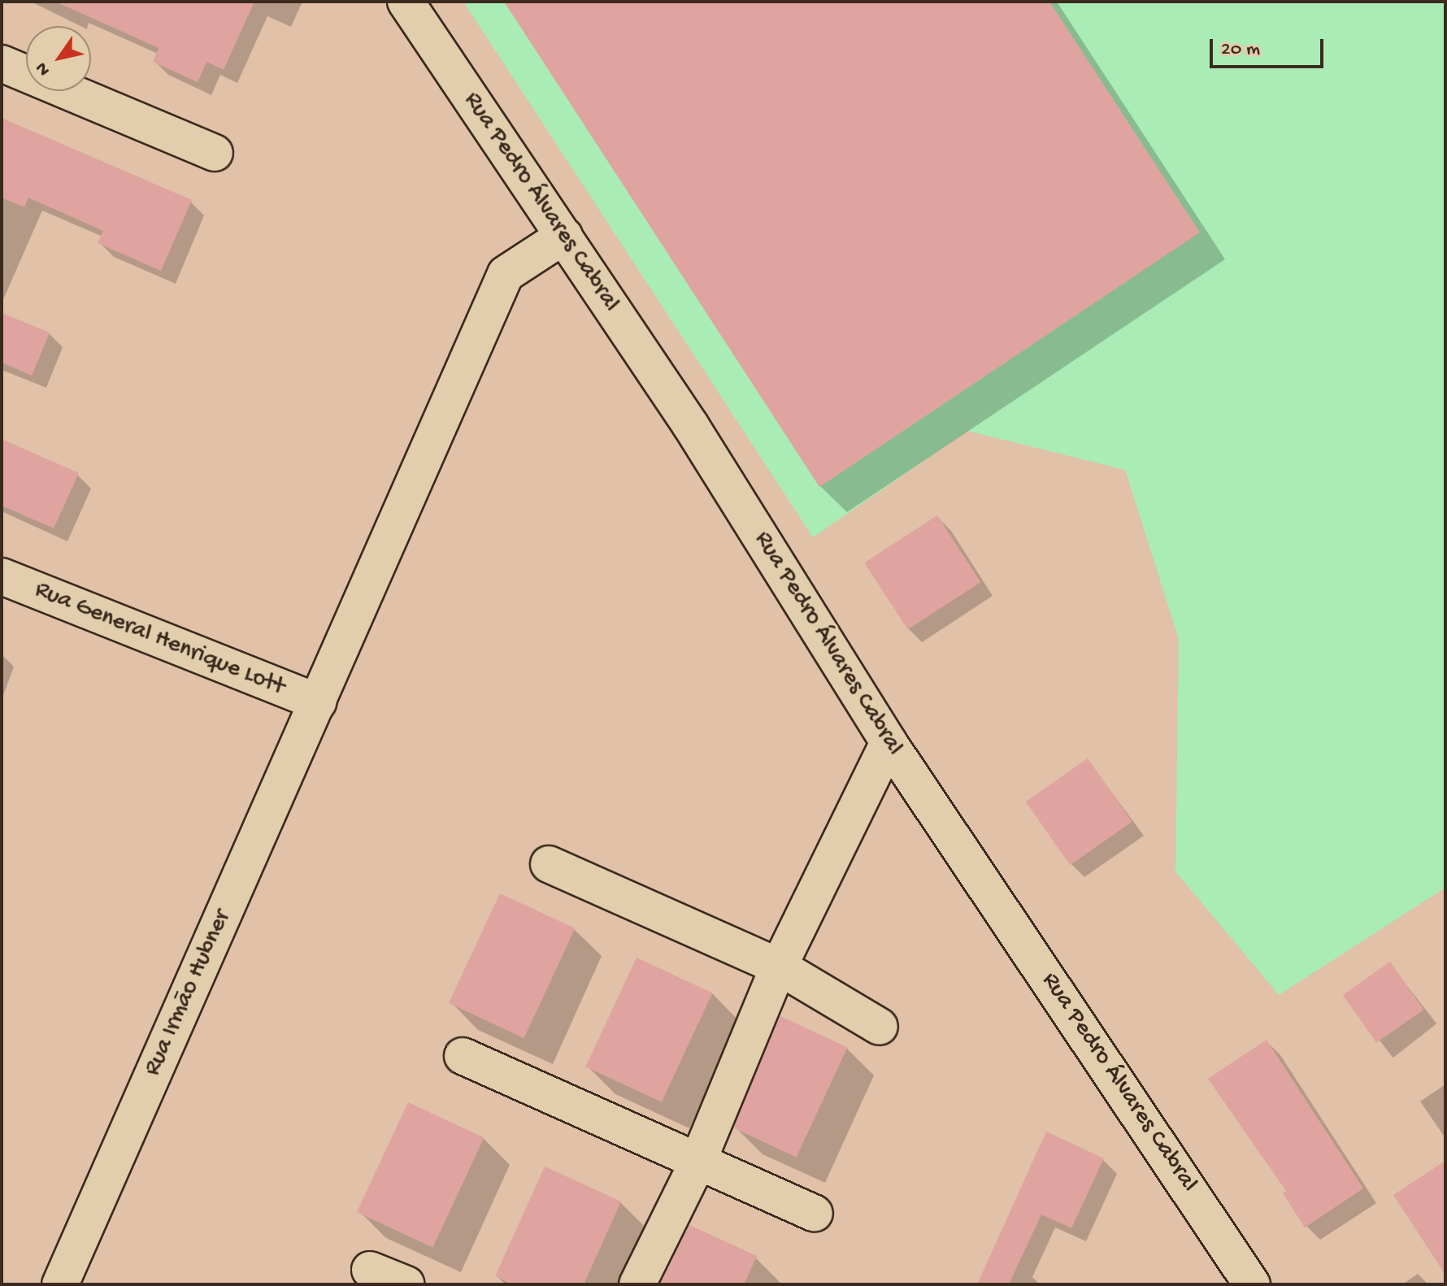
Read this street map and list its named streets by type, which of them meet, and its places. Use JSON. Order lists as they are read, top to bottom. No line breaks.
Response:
{"streets":{"street":["Rua Pedro Álvares Cabral","Rua General Henrique Lott","Rua Irmão Hubner"]},"crossings":[["Rua Pedro Álvares Cabral","Rua Irmão Hubner"],["Rua General Henrique Lott","Rua Irmão Hubner"]],"scale_bar":"20 m","north":"bottom left"}
